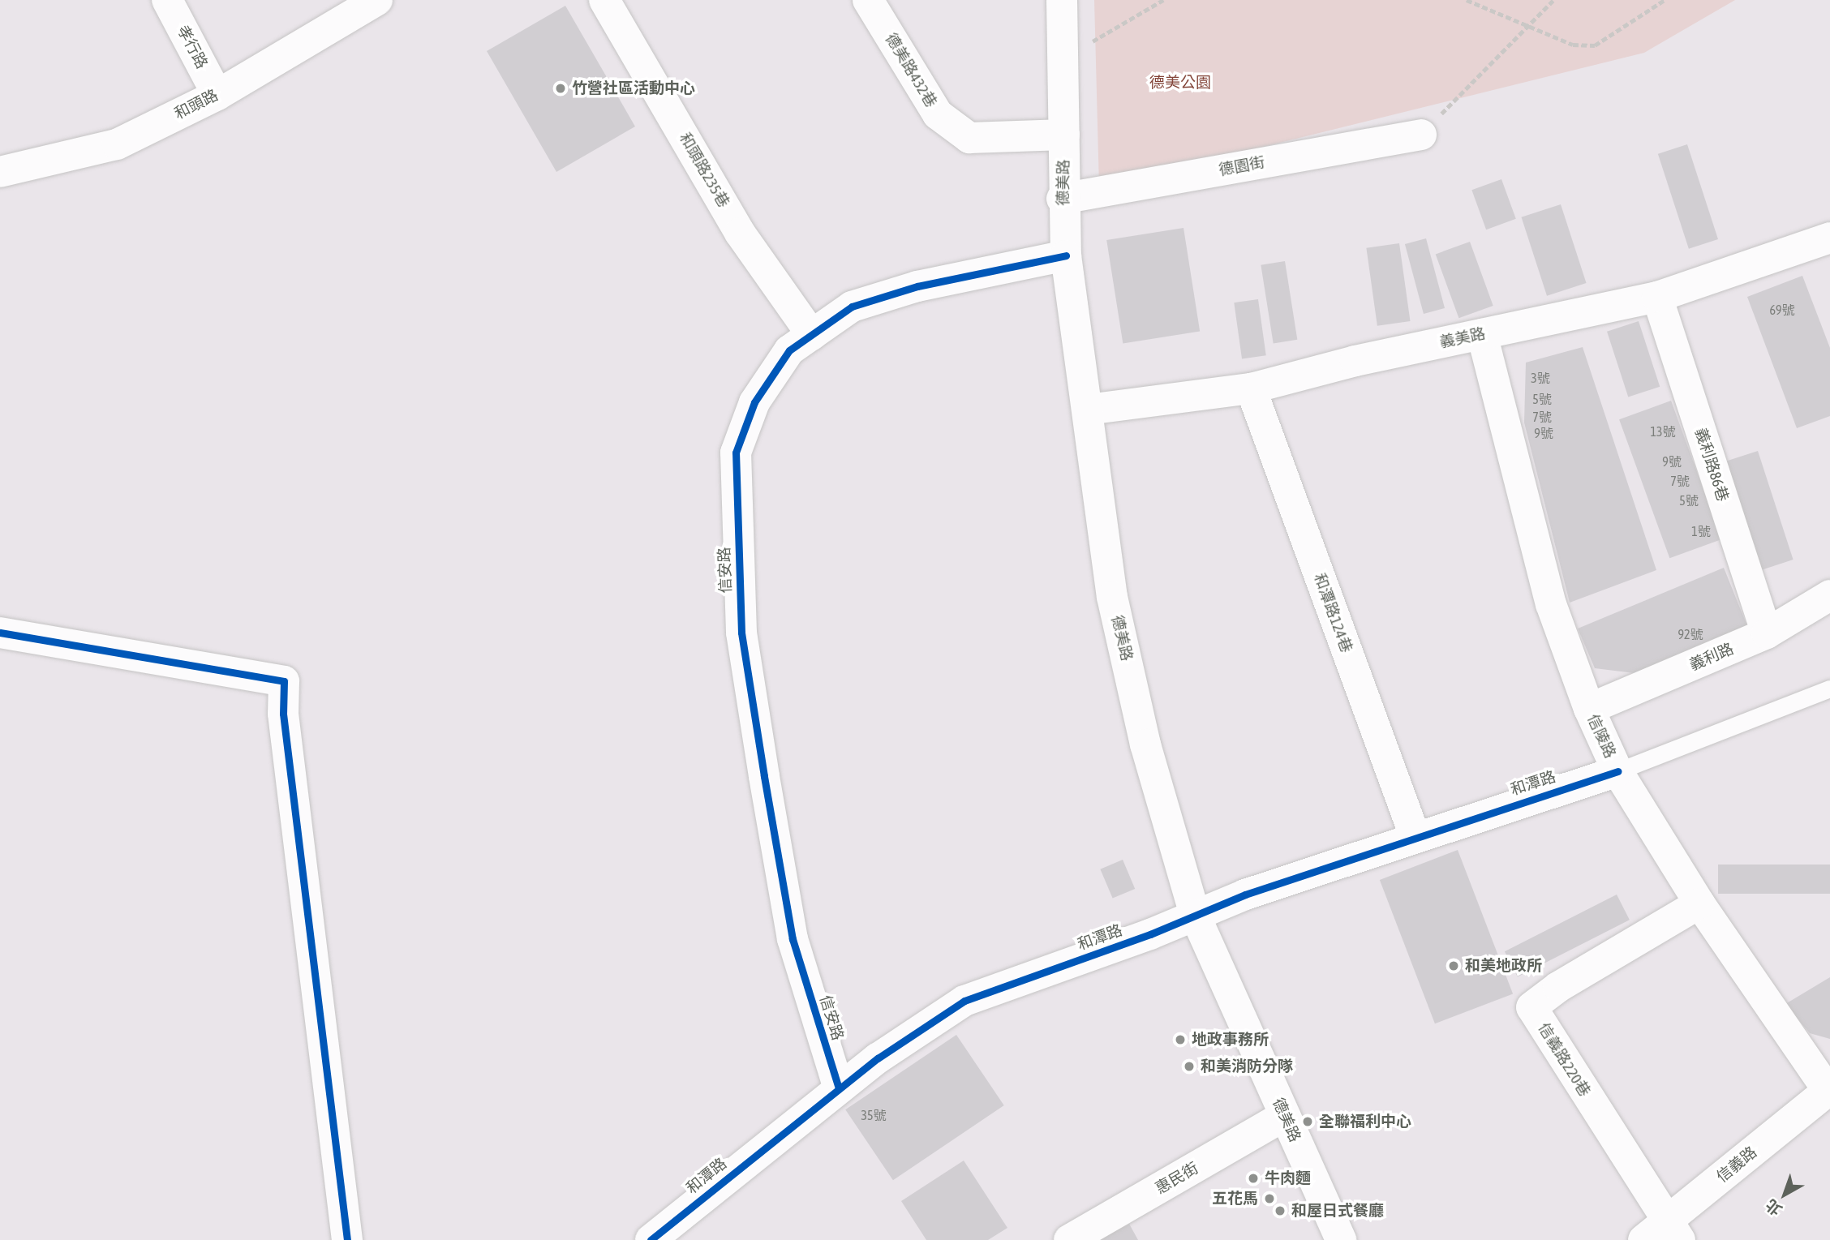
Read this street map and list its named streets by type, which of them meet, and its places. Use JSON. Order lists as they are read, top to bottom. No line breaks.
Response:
{"streets":{"street":["孝行路","德美路432巷","和頭路","德園街","和頭路235巷","德美路","義美路","義利路86巷","信安路","和潭路124巷","義利路","信陵路","和潭路","信義路220巷","信義路","惠民街"]},"crossings":[["孝行路","和頭路"],["德美路432巷","德美路"],["德園街","德美路"],["和頭路235巷","信安路"],["德美路","義美路"],["德美路","信安路"],["德美路","和潭路"],["德美路","惠民街"],["義美路","義利路86巷"],["義美路","和潭路124巷"],["義美路","信陵路"],["義利路86巷","義利路"],["信安路","和潭路"],["和潭路124巷","和潭路"],["義利路","信陵路"],["信陵路","和潭路"],["信陵路","信義路220巷"],["信陵路","信義路"],["信義路220巷","信義路"]],"parks":["德美公園"],"places":["竹營社區活動中心","和美地政所","地政事務所","和美消防分隊","全聯福利中心","牛肉麵","五花馬","和屋日式餐廳"],"house_numbers":["69號","3號","5號","7號","13號","9號","9號","7號","5號","1號","92號","35號"],"north":"bottom left"}
